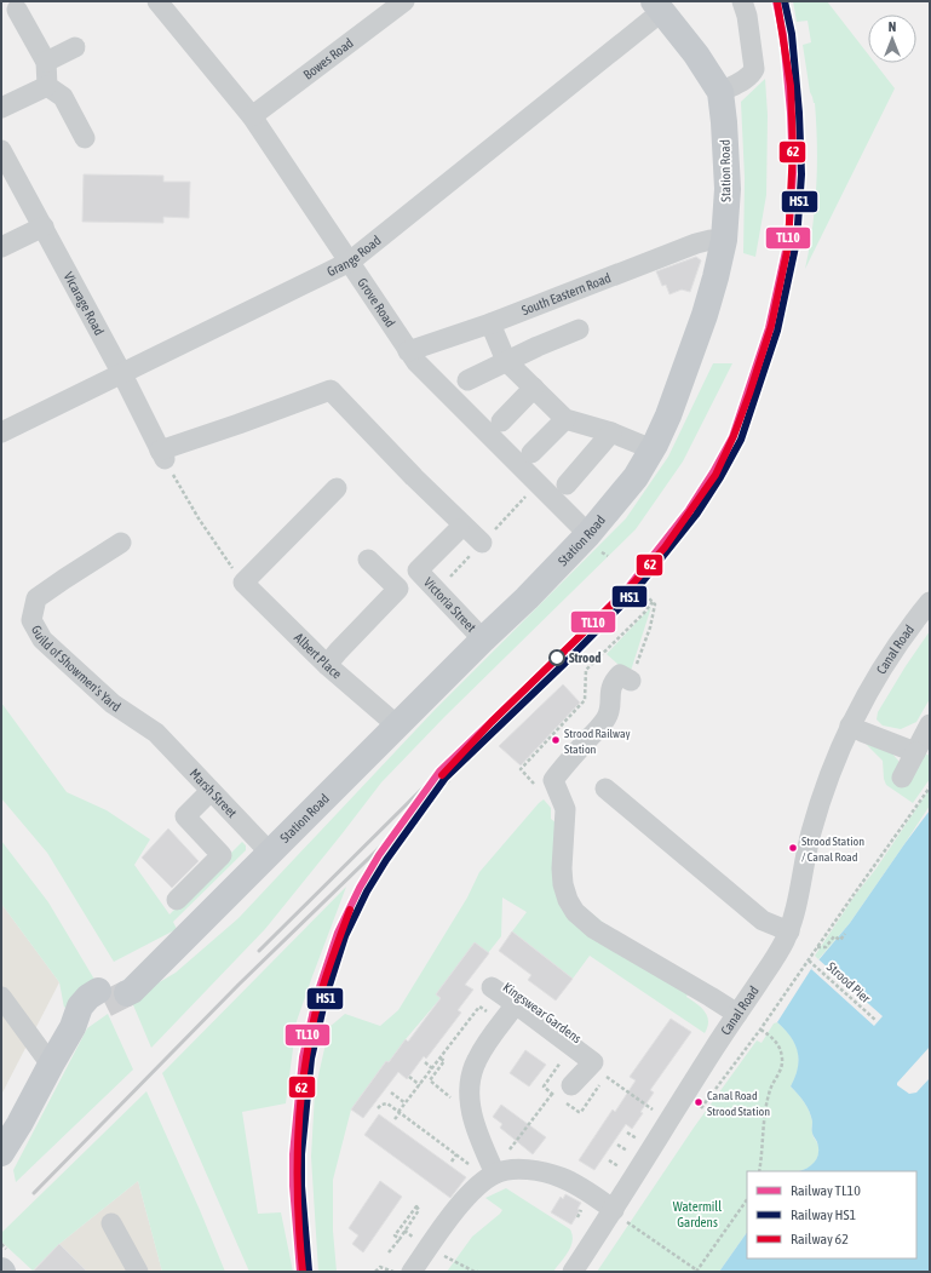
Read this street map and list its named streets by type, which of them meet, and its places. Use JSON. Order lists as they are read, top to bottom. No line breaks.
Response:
{"streets":{"main road":["Station Road"],"street":["Bowes Road","Grange Road","South Eastern Road","Grove Road","Vicarage Road","Victoria Street","Canal Road","Albert Place","Guild of Showmen's Yard","Marsh Street","Kingswear Gardens"],"path":["Strood Pier"]},"crossings":[["Bowes Road","Grove Road"],["Station Road","Grange Road"],["Station Road","South Eastern Road"],["Station Road","Grove Road"],["Station Road","Victoria Street"],["Station Road","Albert Place"],["Station Road","Marsh Street"],["Grange Road","Grove Road"],["Grange Road","Vicarage Road"],["South Eastern Road","Grove Road"],["Canal Road","Strood Pier"],["Guild of Showmen's Yard","Marsh Street"]],"parks":["Watermill Gardens"],"places":["Strood","Strood Railway Station","Strood Station / Canal Road","Canal Road Strood Station"],"lines":["rail line TL10","rail line HS1","rail line 62"],"legend":["Railway TL10","Railway HS1","Railway 62"],"north":"top"}
